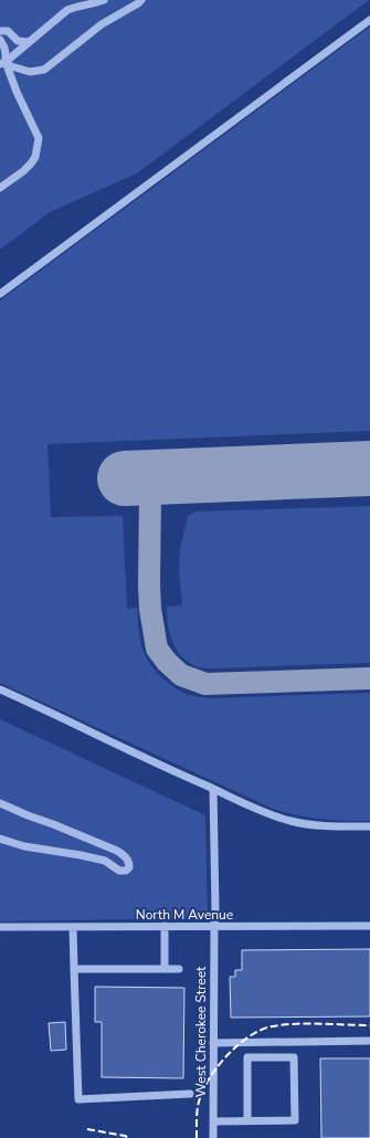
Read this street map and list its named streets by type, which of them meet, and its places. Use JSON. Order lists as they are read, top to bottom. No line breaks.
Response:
{"streets":{"street":["North M Avenue","West Cherokee Street"]},"crossings":[["North M Avenue","West Cherokee Street"]]}
